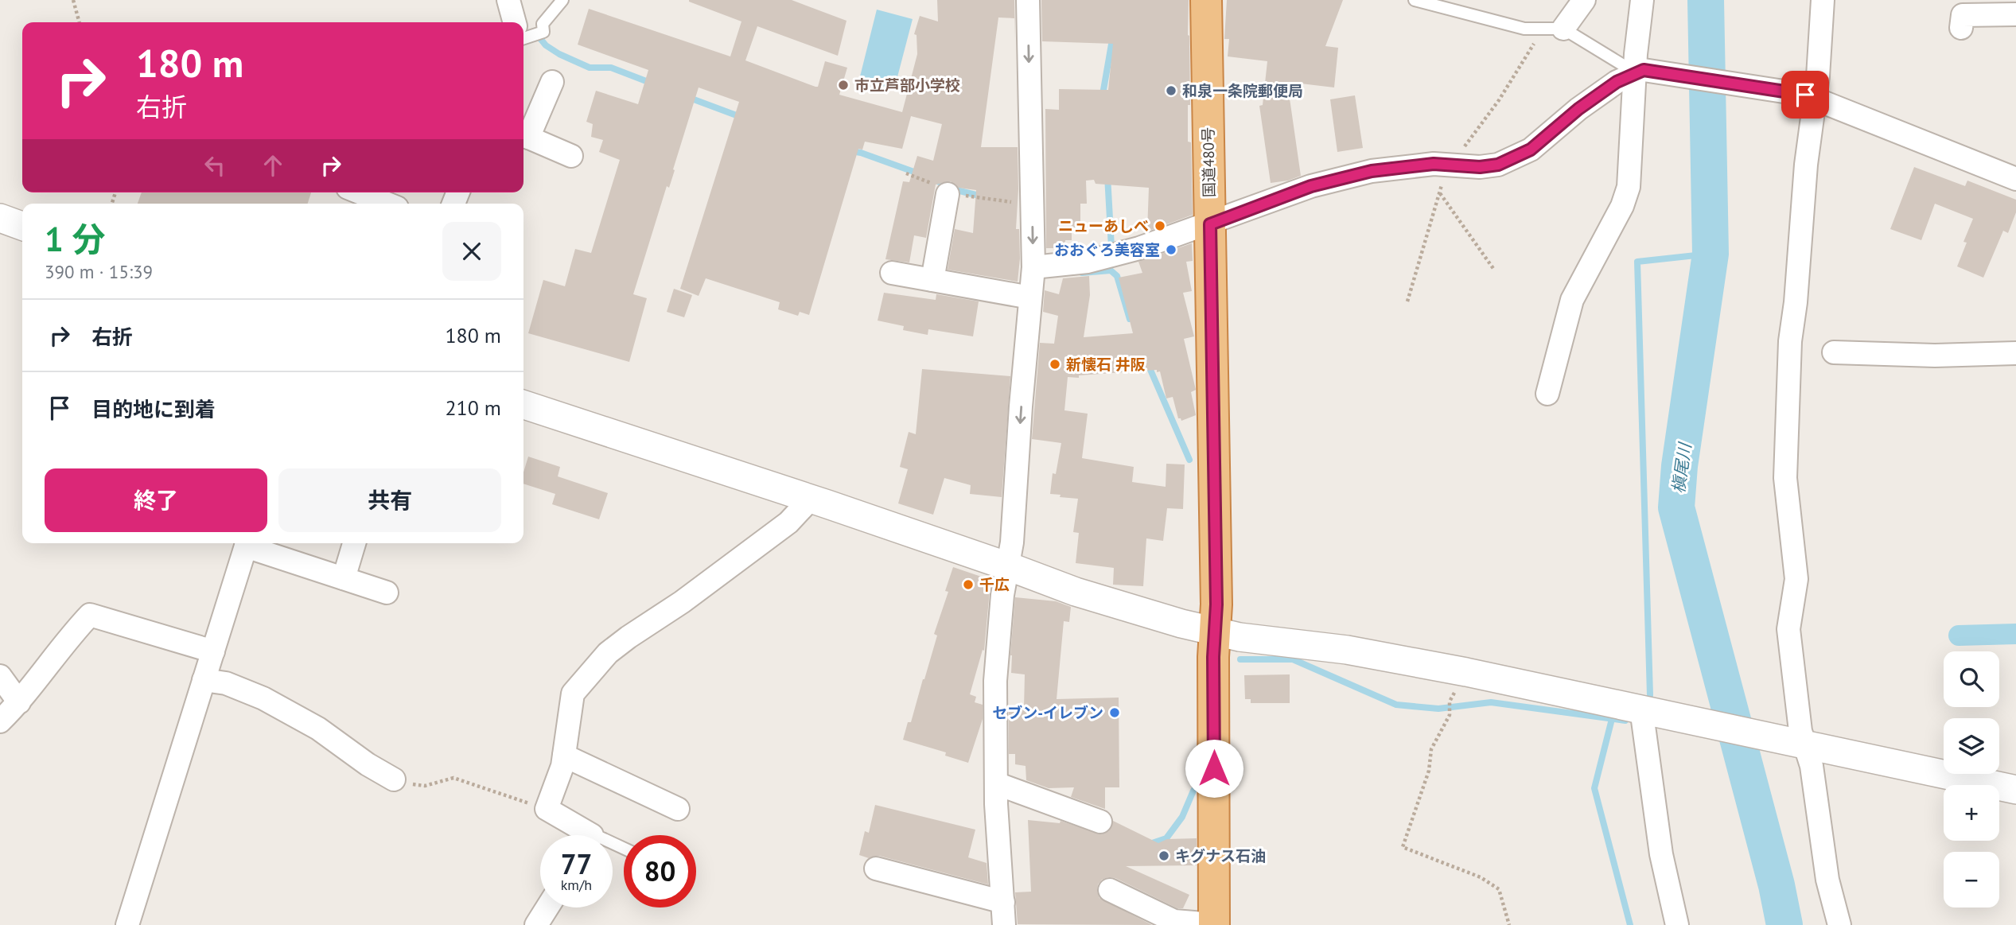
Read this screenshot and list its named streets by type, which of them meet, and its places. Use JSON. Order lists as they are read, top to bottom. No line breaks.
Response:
{"streets":{"highway":["国道480号"]},"water":["槇尾川"],"places":["市立芦部小学校","和泉一条院郵便局","ニューあしべ","おおぐろ美容室","新懐石 井阪","千広","セブン-イレブン","キグナス石油"],"page":{"turn":["180 m","右折"],"heading":["1 分","390 m · 15:39"],"list":[{"name":"右折","value":"180 m"},{"name":"目的地に到着","value":"210 m"}],"buttons":["終了","共有"],"map_buttons":["+","−"],"speed":"77 km/h","limit":"80"}}
